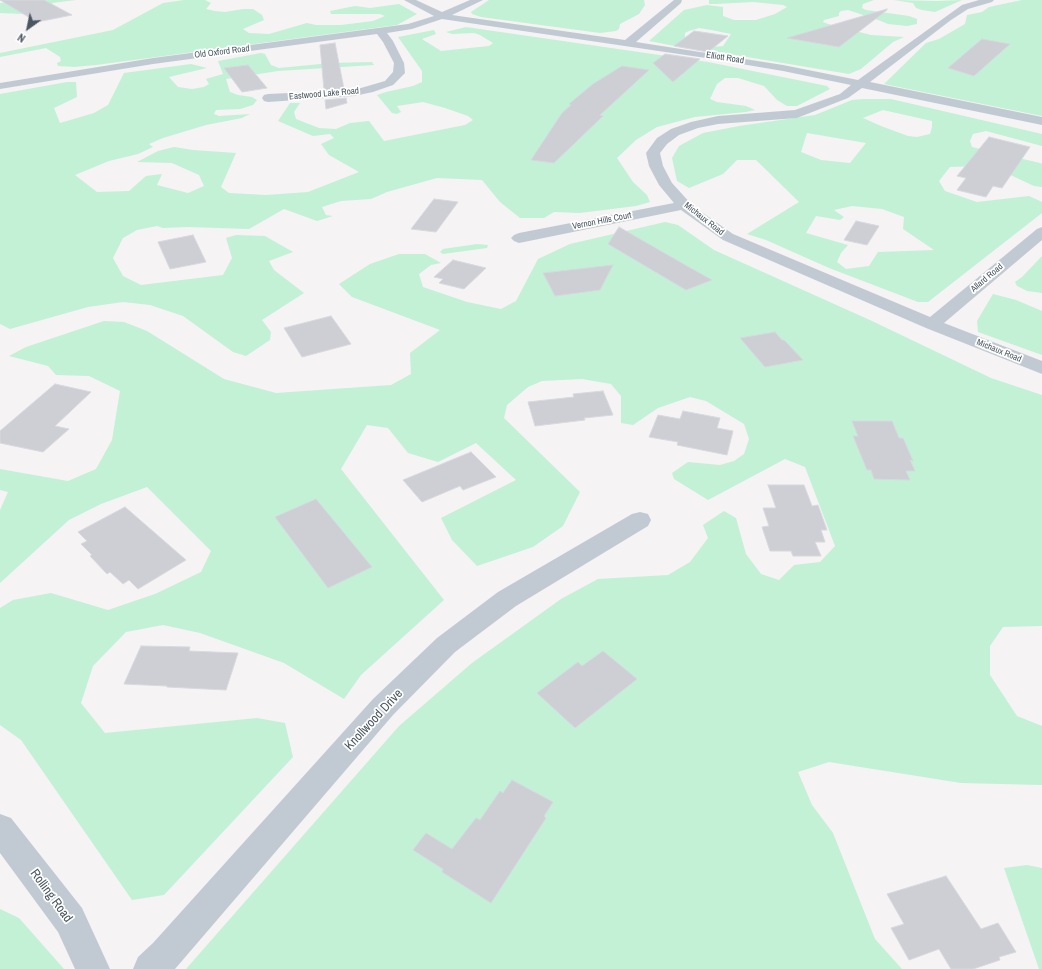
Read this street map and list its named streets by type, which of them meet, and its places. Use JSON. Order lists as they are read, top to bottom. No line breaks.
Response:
{"streets":{"street":["Old Oxford Road","Elliott Road","Eastwood Lake Road","Michaux Road","Vernon Hills Court","Allard Road","Knollwood Drive","Rolling Road"]},"crossings":[["Old Oxford Road","Elliott Road"],["Old Oxford Road","Eastwood Lake Road"],["Elliott Road","Michaux Road"],["Michaux Road","Vernon Hills Court"],["Michaux Road","Allard Road"]],"north":"bottom left"}
